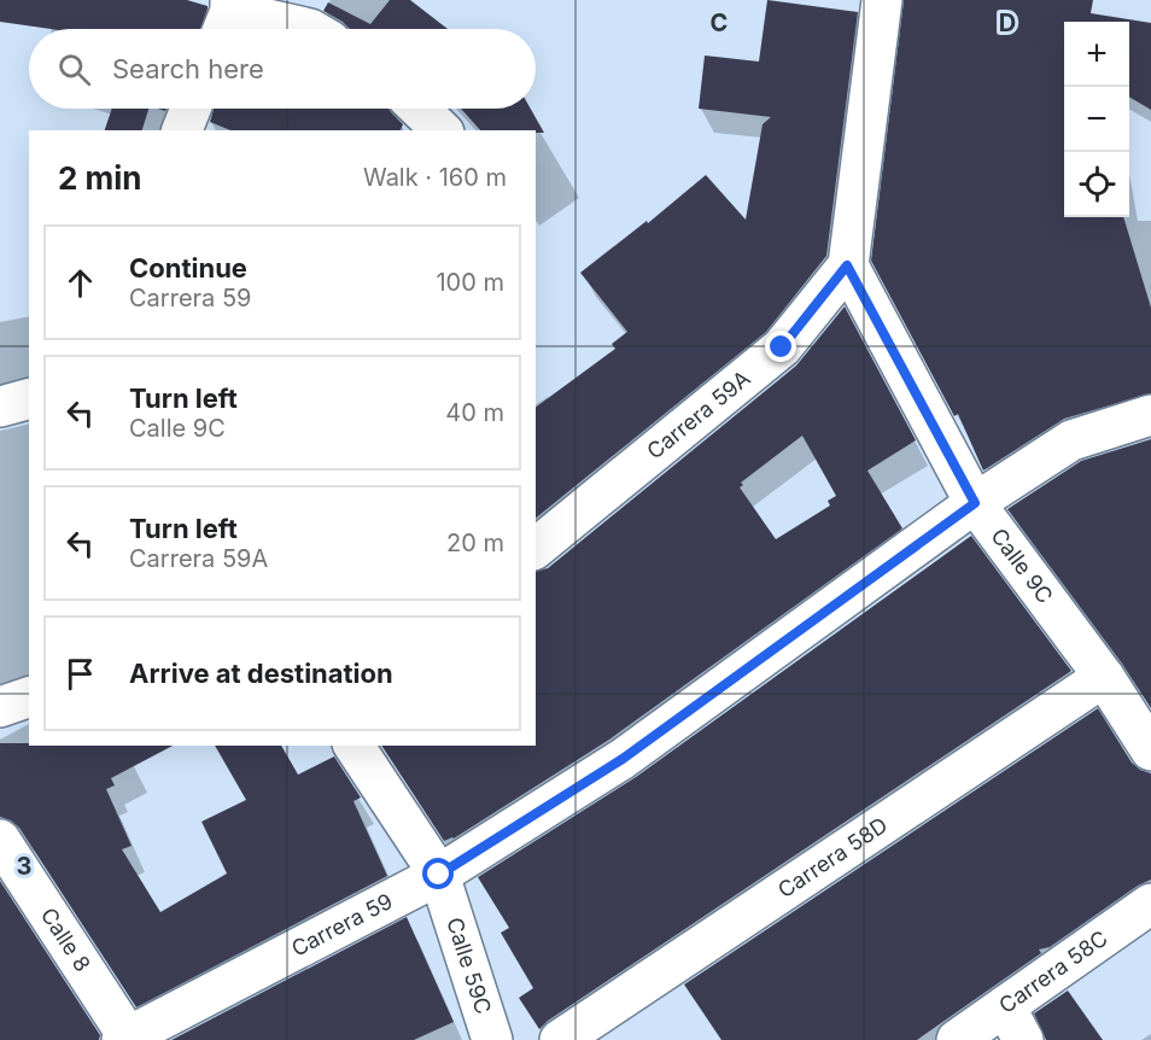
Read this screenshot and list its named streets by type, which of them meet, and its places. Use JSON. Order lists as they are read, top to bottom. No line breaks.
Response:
{"streets":{"street":["Carrera 59A","Calle 9C","Carrera 58D","Carrera 59","Calle 8","Calle 59C","Carrera 58C"]},"crossings":[["Carrera 59A","Calle 9C"],["Calle 9C","Carrera 58D"],["Calle 9C","Carrera 59"],["Carrera 59","Calle 8"],["Carrera 59","Calle 59C"]],"page":{"map_buttons":["+","−"],"search":"Search here","heading":["2 min","Walk · 160 m"],"list":[["Continue","Carrera 59","100 m"],["Turn left","Calle 9C","40 m"],["Turn left","Carrera 59A","20 m"],"Arrive at destination"]},"grid":{"columns":["C","D"],"rows":["3"]}}
